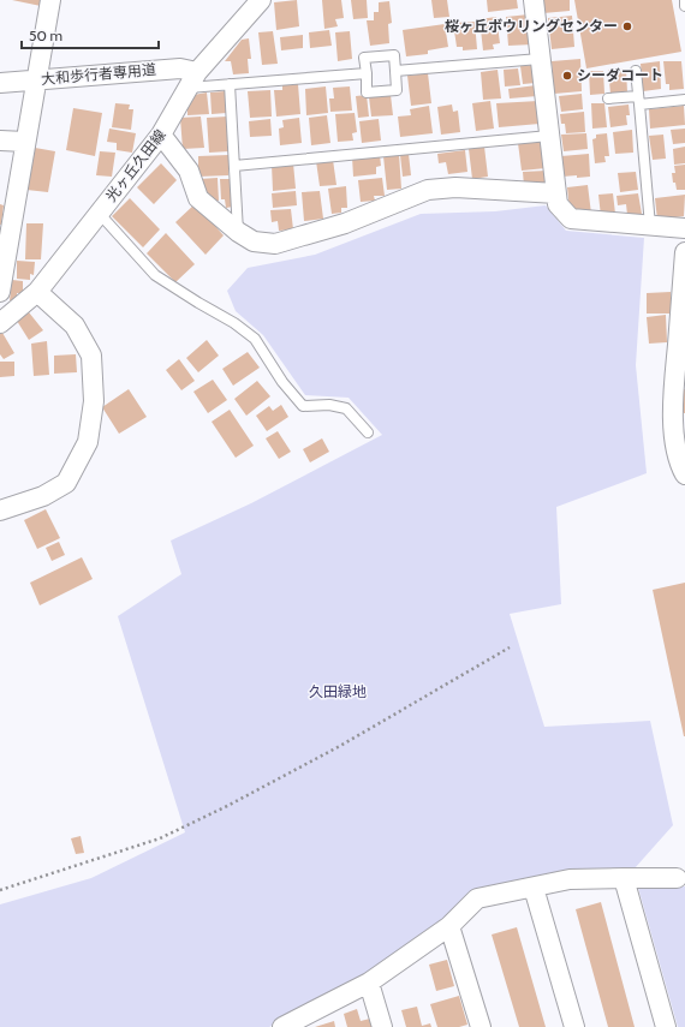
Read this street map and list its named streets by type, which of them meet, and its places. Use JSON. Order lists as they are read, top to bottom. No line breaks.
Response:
{"streets":{"street":["大和歩行者専用道","光ヶ丘久田線"]},"crossings":[["大和歩行者専用道","光ヶ丘久田線"]],"parks":["久田緑地"],"places":["桜ヶ丘ボウリングセンター","シーダコート"],"scale_bar":"50 m"}
